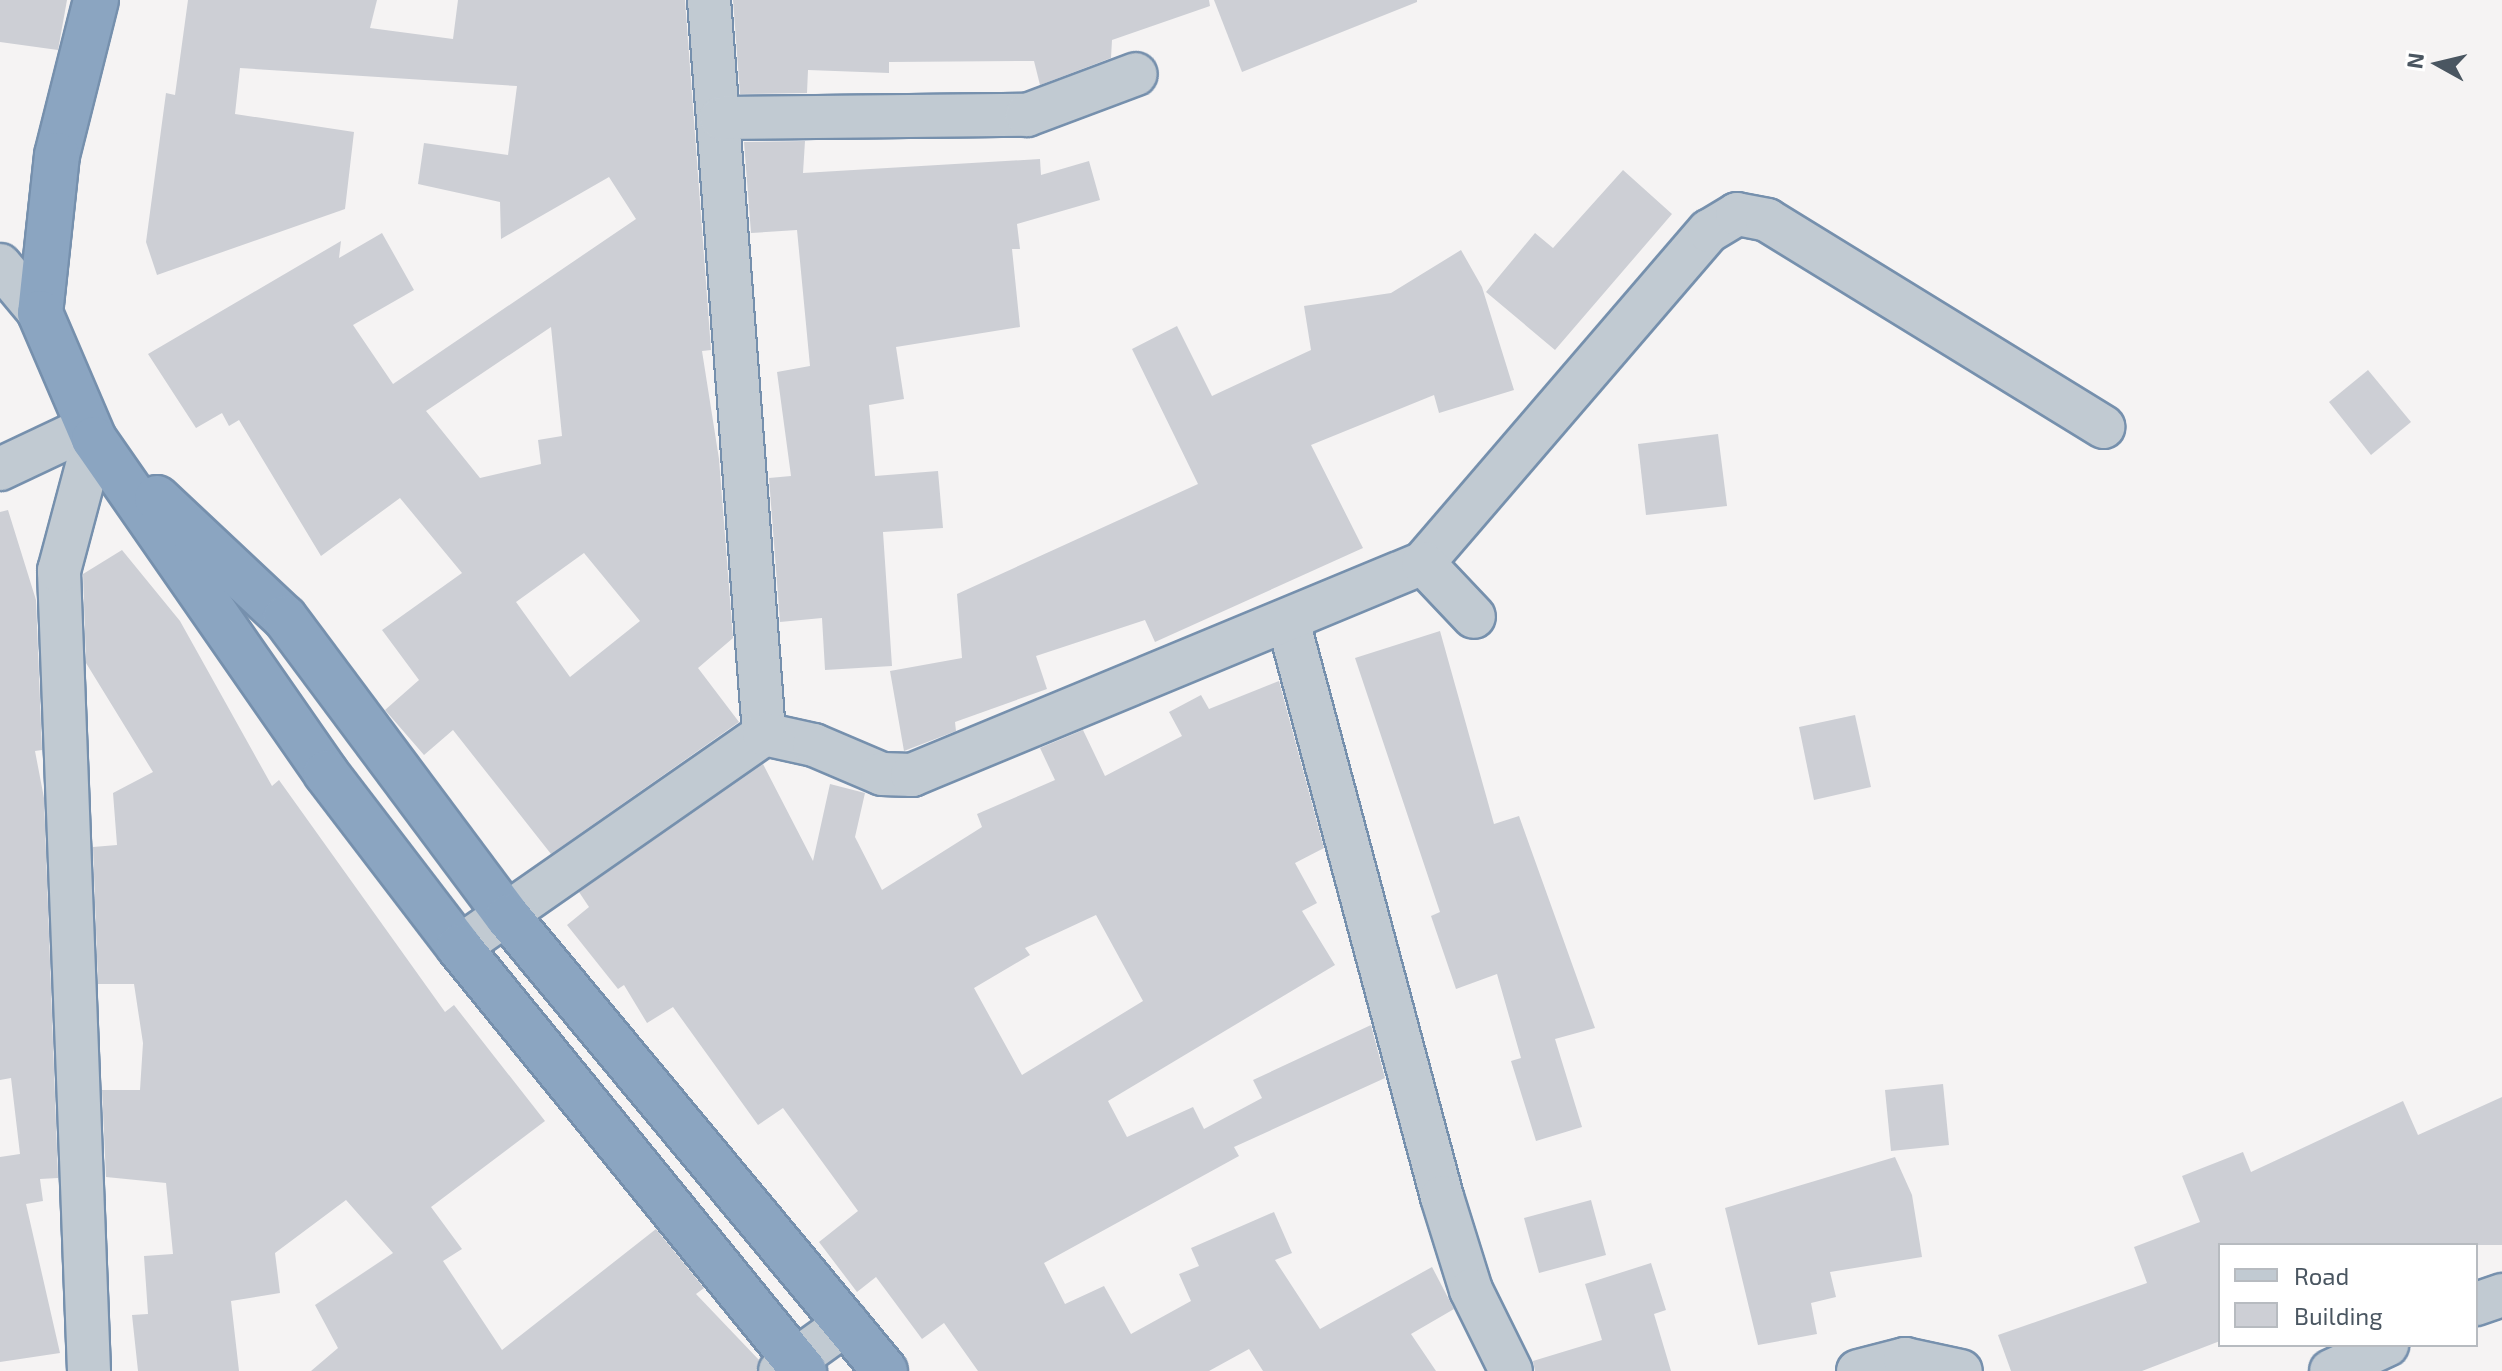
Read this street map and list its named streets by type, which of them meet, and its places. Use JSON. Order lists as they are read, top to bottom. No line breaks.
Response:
{"legend":["Road","Building"],"north":"left"}
